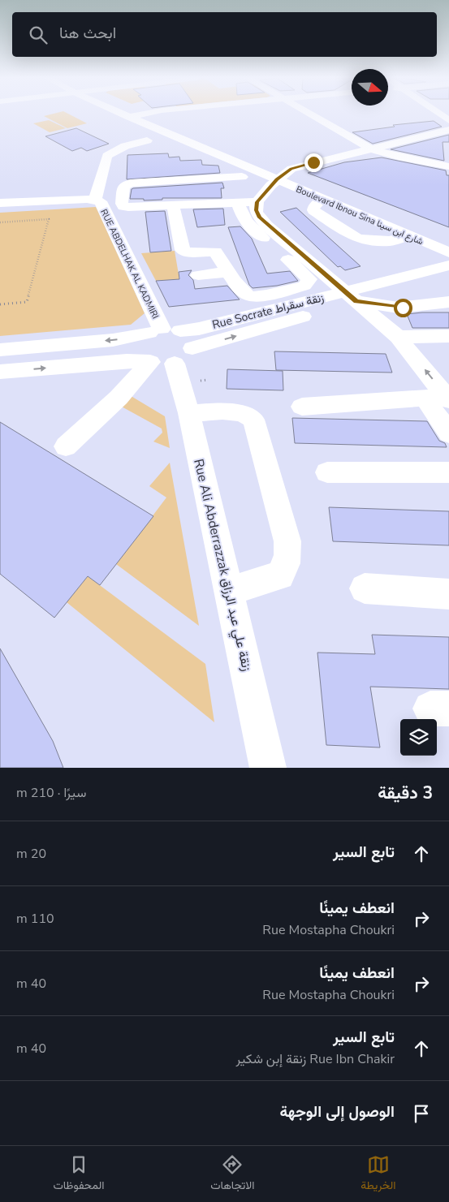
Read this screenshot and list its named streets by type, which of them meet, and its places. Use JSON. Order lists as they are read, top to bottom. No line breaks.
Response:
{"streets":{"main road":["Boulevard Ibnou Sina شارع ابن سينا"],"street":["RUE ABDELHAK AL KADMIRI","Rue Socrate زنقة سقراط","Rue Ali Abderrazzak زنقة علي عبد الرزاق"]},"crossings":[["RUE ABDELHAK AL KADMIRI","Rue Socrate زنقة سقراط"],["RUE ABDELHAK AL KADMIRI","Rue Ali Abderrazzak زنقة علي عبد الرزاق"],["Rue Socrate زنقة سقراط","Rue Ali Abderrazzak زنقة علي عبد الرزاق"]],"north":"right","page":{"search":"ابحث هنا","heading":["3 دقيقة","سيرًا · 210 m"],"list":[["تابع السير","20 m"],["انعطف يمينًا","Rue Mostapha Choukri","110 m"],["انعطف يمينًا","Rue Mostapha Choukri","40 m"],["تابع السير","Rue Ibn Chakir زنقة إبن شكير","40 m"],"الوصول إلى الوجهة"],"nav":["الخريطة","الاتجاهات","المحفوظات"]}}
